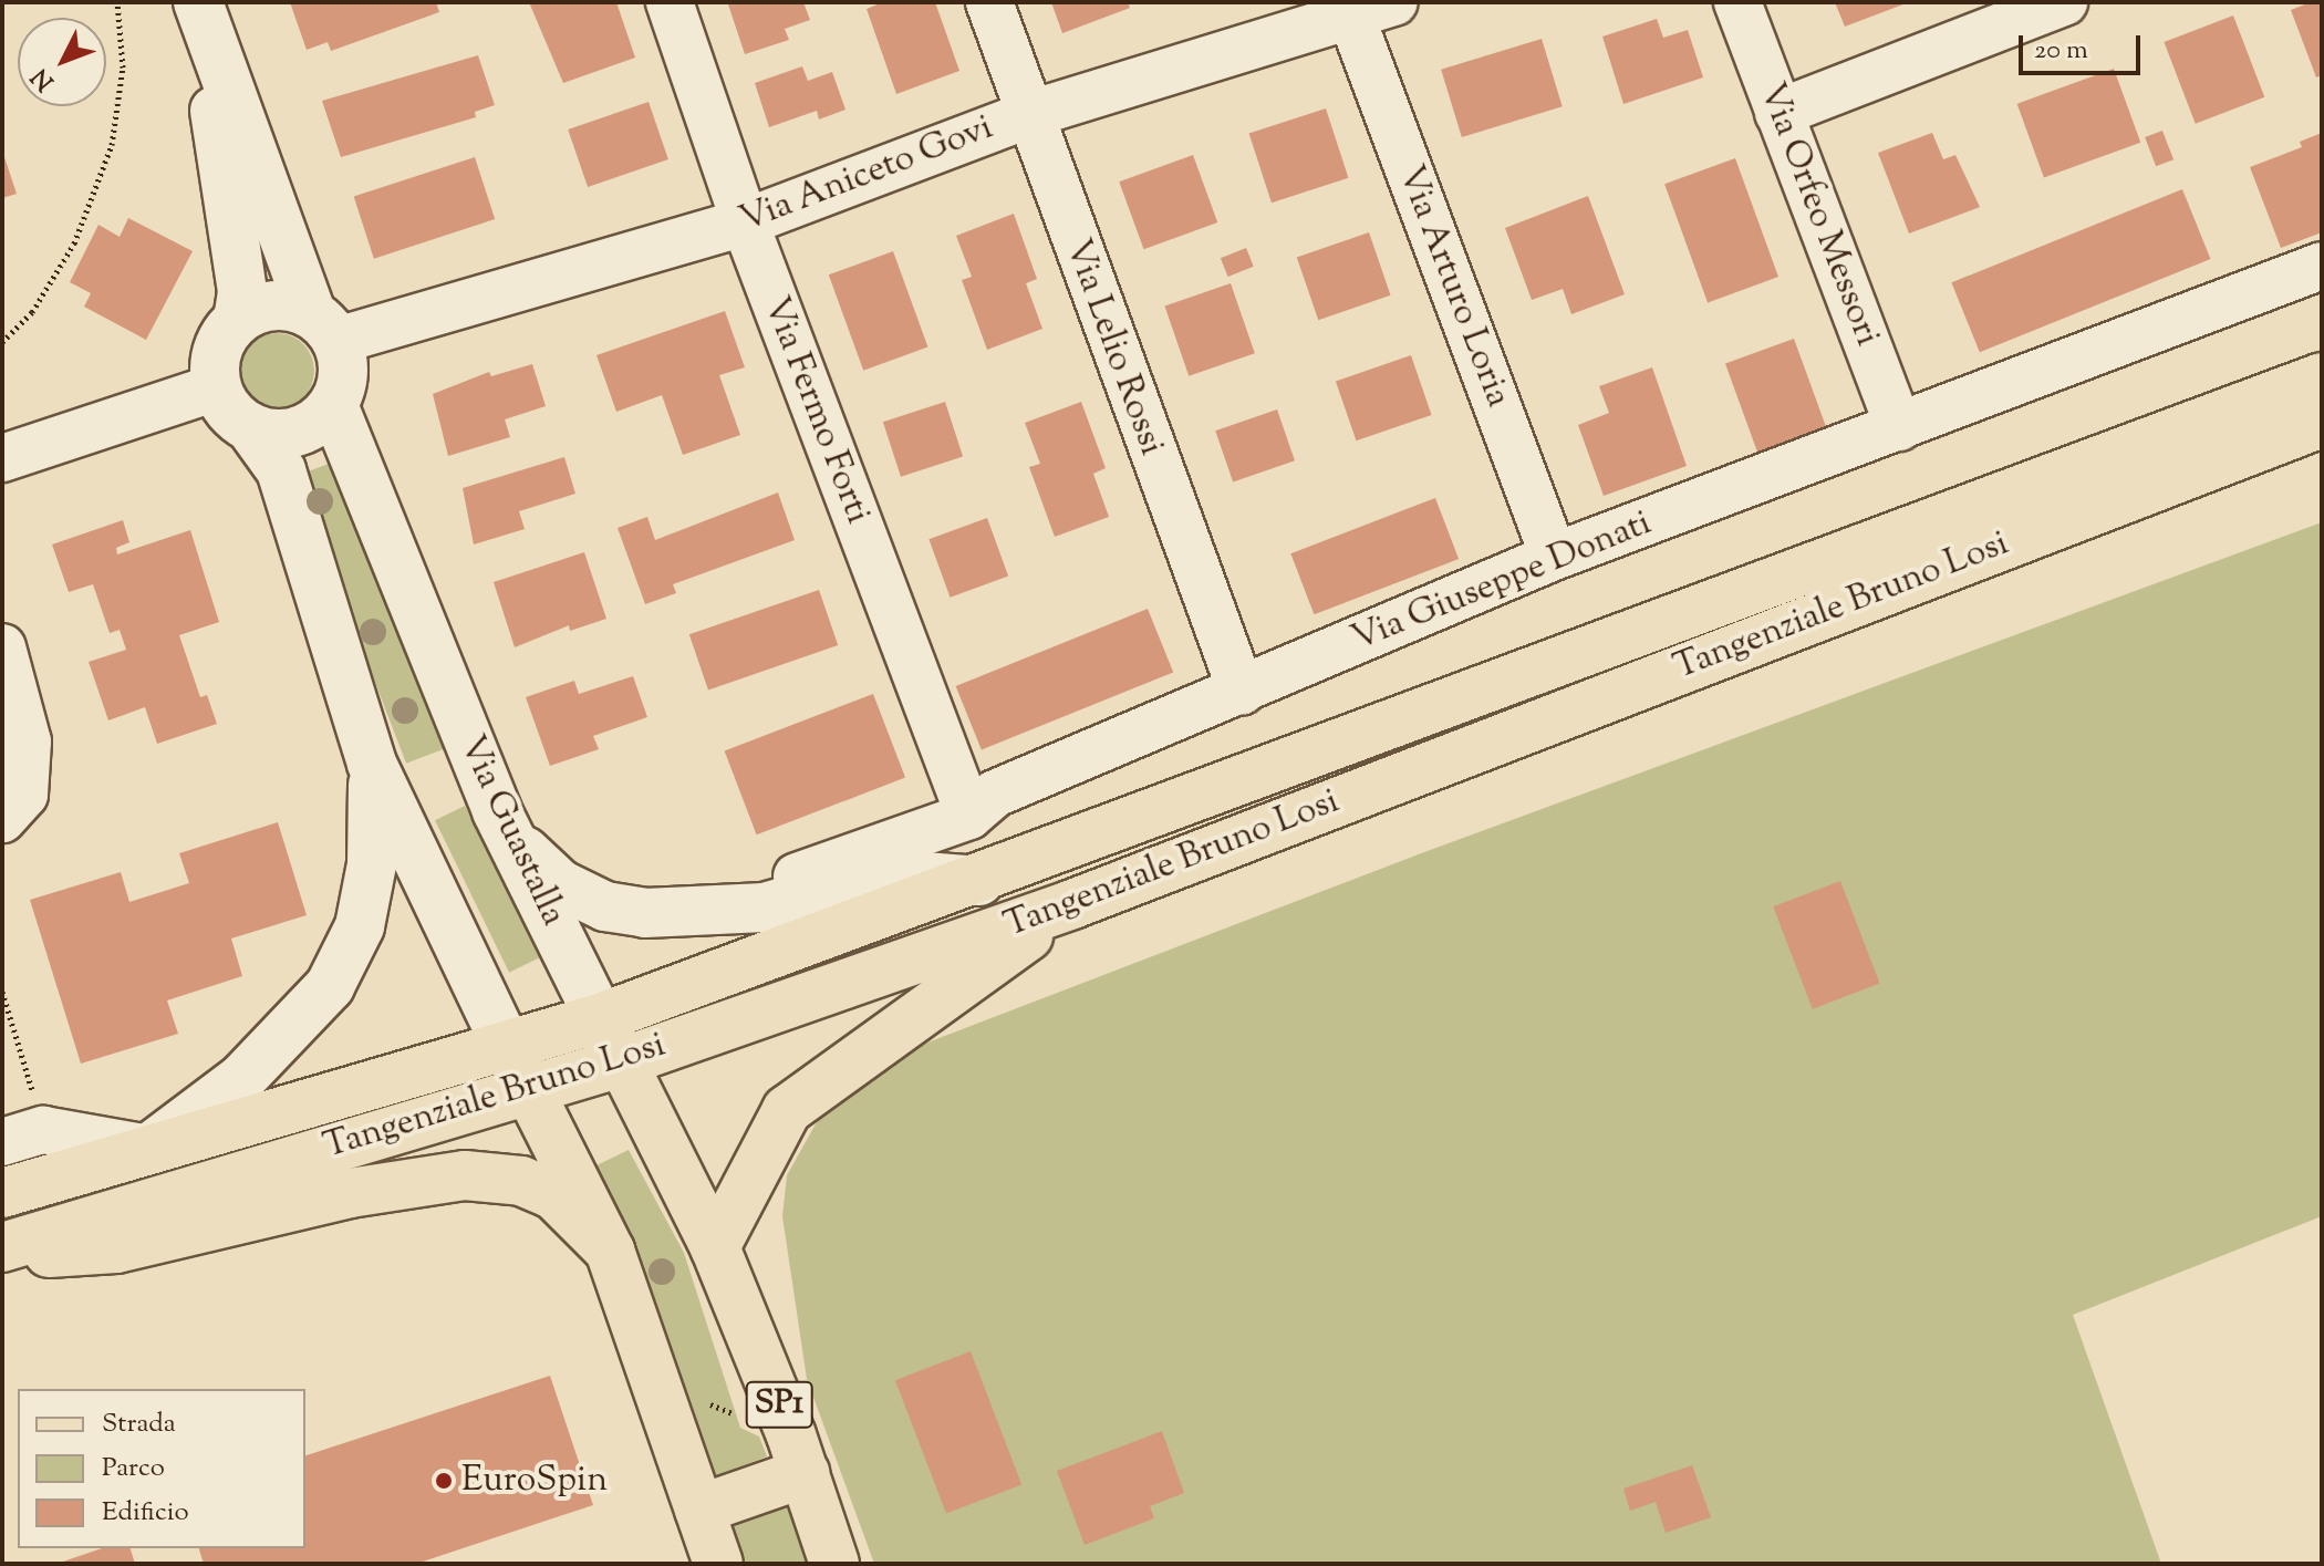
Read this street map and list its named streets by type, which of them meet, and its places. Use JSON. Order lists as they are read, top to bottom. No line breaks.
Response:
{"streets":{"main road":["Tangenziale Bruno Losi","Via Guastalla","SP1"],"street":["Via Aniceto Govi","Via Orfeo Messori","Via Arturo Loria","Via Lelio Rossi","Via Fermo Forti","Via Giuseppe Donati"]},"crossings":[["Via Aniceto Govi","Via Arturo Loria"],["Via Aniceto Govi","Via Lelio Rossi"],["Via Aniceto Govi","Via Fermo Forti"],["Via Aniceto Govi","Via Guastalla"],["Via Orfeo Messori","Via Giuseppe Donati"],["Via Arturo Loria","Via Giuseppe Donati"],["Via Lelio Rossi","Via Giuseppe Donati"],["Via Fermo Forti","Via Giuseppe Donati"],["Tangenziale Bruno Losi","Via Guastalla"]],"places":["EuroSpin"],"legend":["Strada","Parco","Edificio"],"scale_bar":"20 m","north":"bottom left"}
